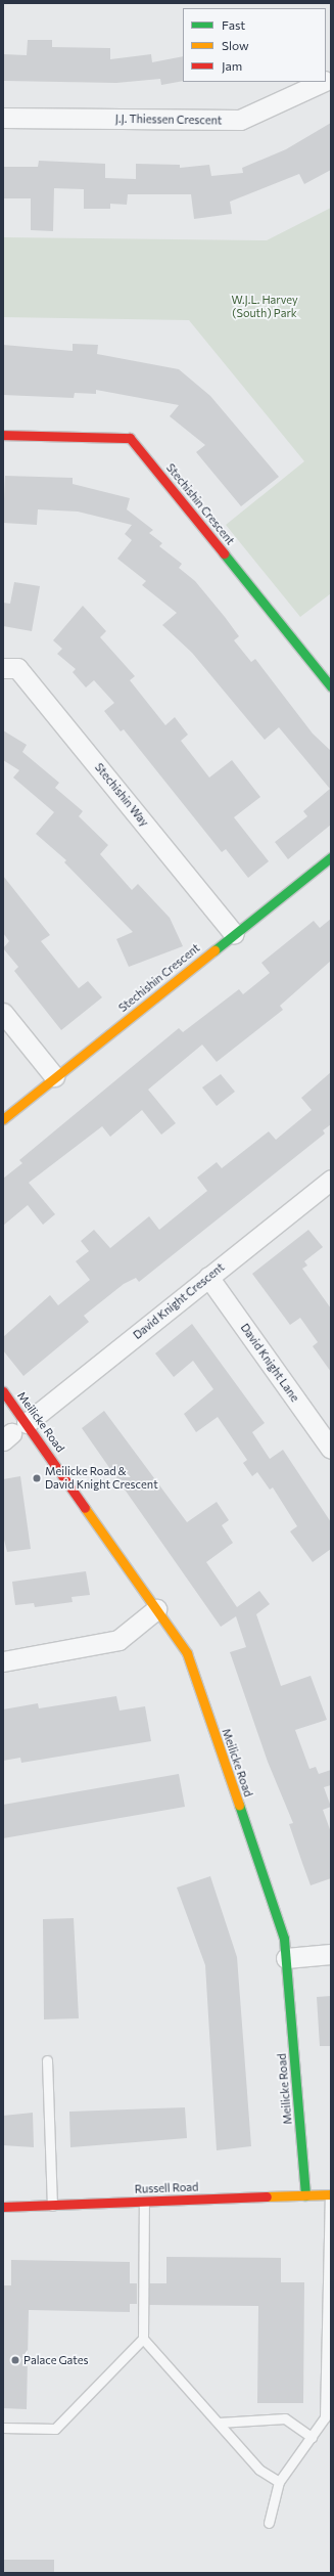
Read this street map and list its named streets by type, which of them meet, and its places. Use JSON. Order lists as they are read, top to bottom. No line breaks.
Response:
{"streets":{"street":["J.J. Thiessen Crescent","Stechishin Crescent","Stechishin Way","David Knight Crescent","David Knight Lane","Meilicke Road","Russell Road"]},"crossings":[["Stechishin Crescent","Stechishin Way"],["David Knight Crescent","David Knight Lane"],["David Knight Crescent","Meilicke Road"],["Meilicke Road","Russell Road"]],"parks":["W.J.L. Harvey (South) Park"],"places":["Meilicke Road & David Knight Crescent","Palace Gates"],"legend":["Fast","Slow","Jam"]}
